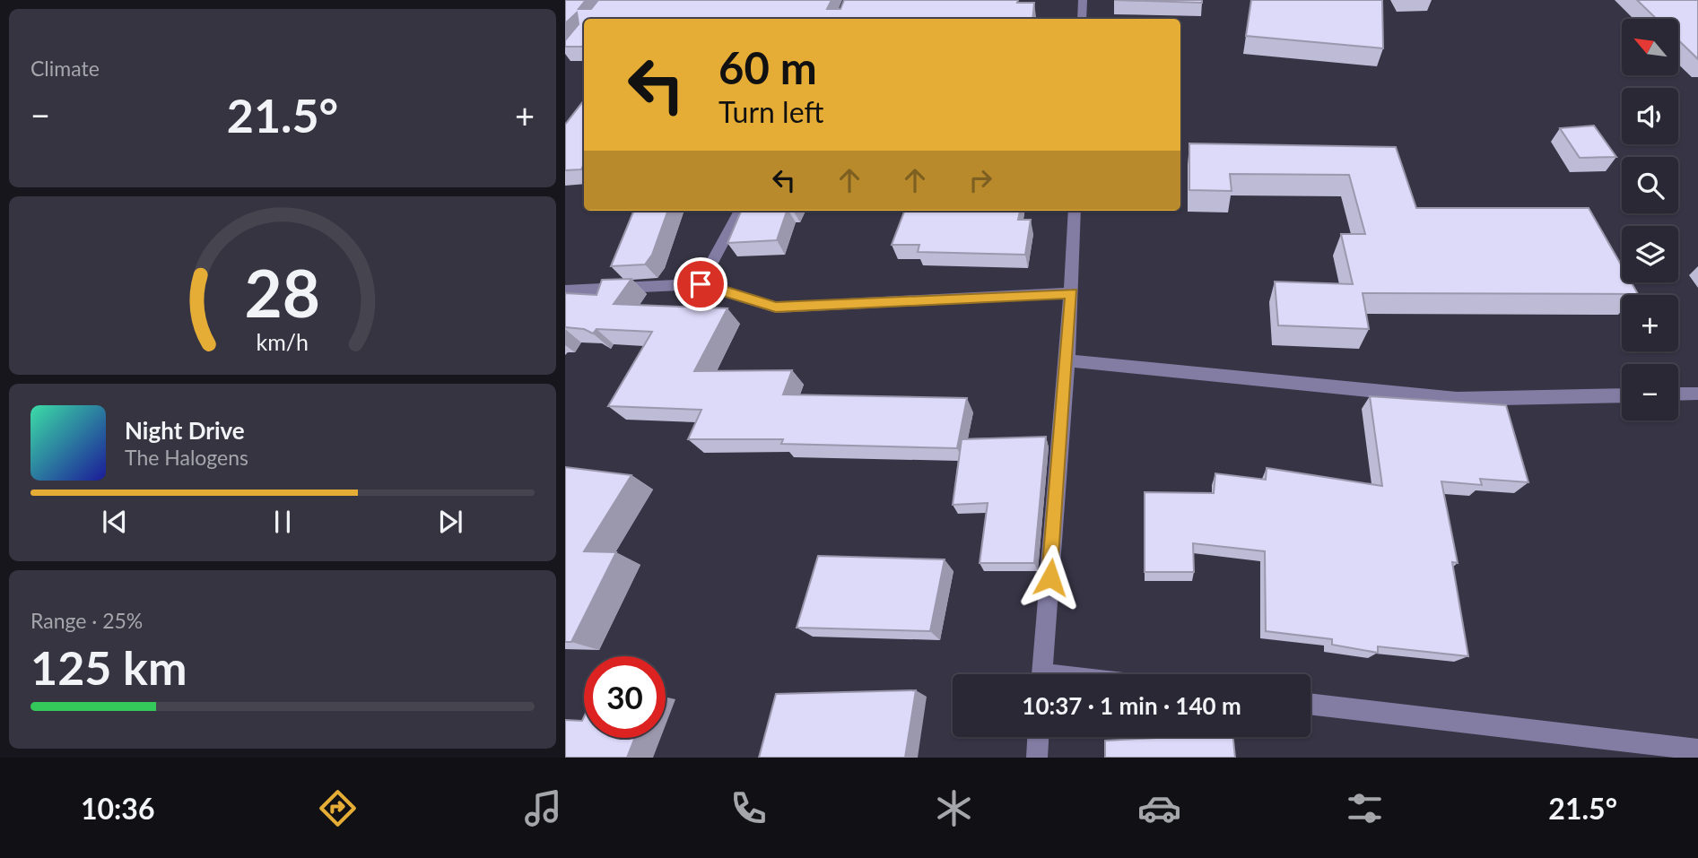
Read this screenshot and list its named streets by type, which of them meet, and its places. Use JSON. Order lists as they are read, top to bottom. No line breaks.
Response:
{"north":"top left","page":{"tile":["Climate",["Range · 25%","125 km"]],"map_buttons":["+","−"],"turn":["60 m","Turn left"],"heat":["−","21.5°","+"],"song":["Night Drive","The Halogens"],"limit":"30","trip":"10:37 · 1 min · 140 m","tabs":["10:36","21.5°"],"gauge":["28","km/h"]}}
